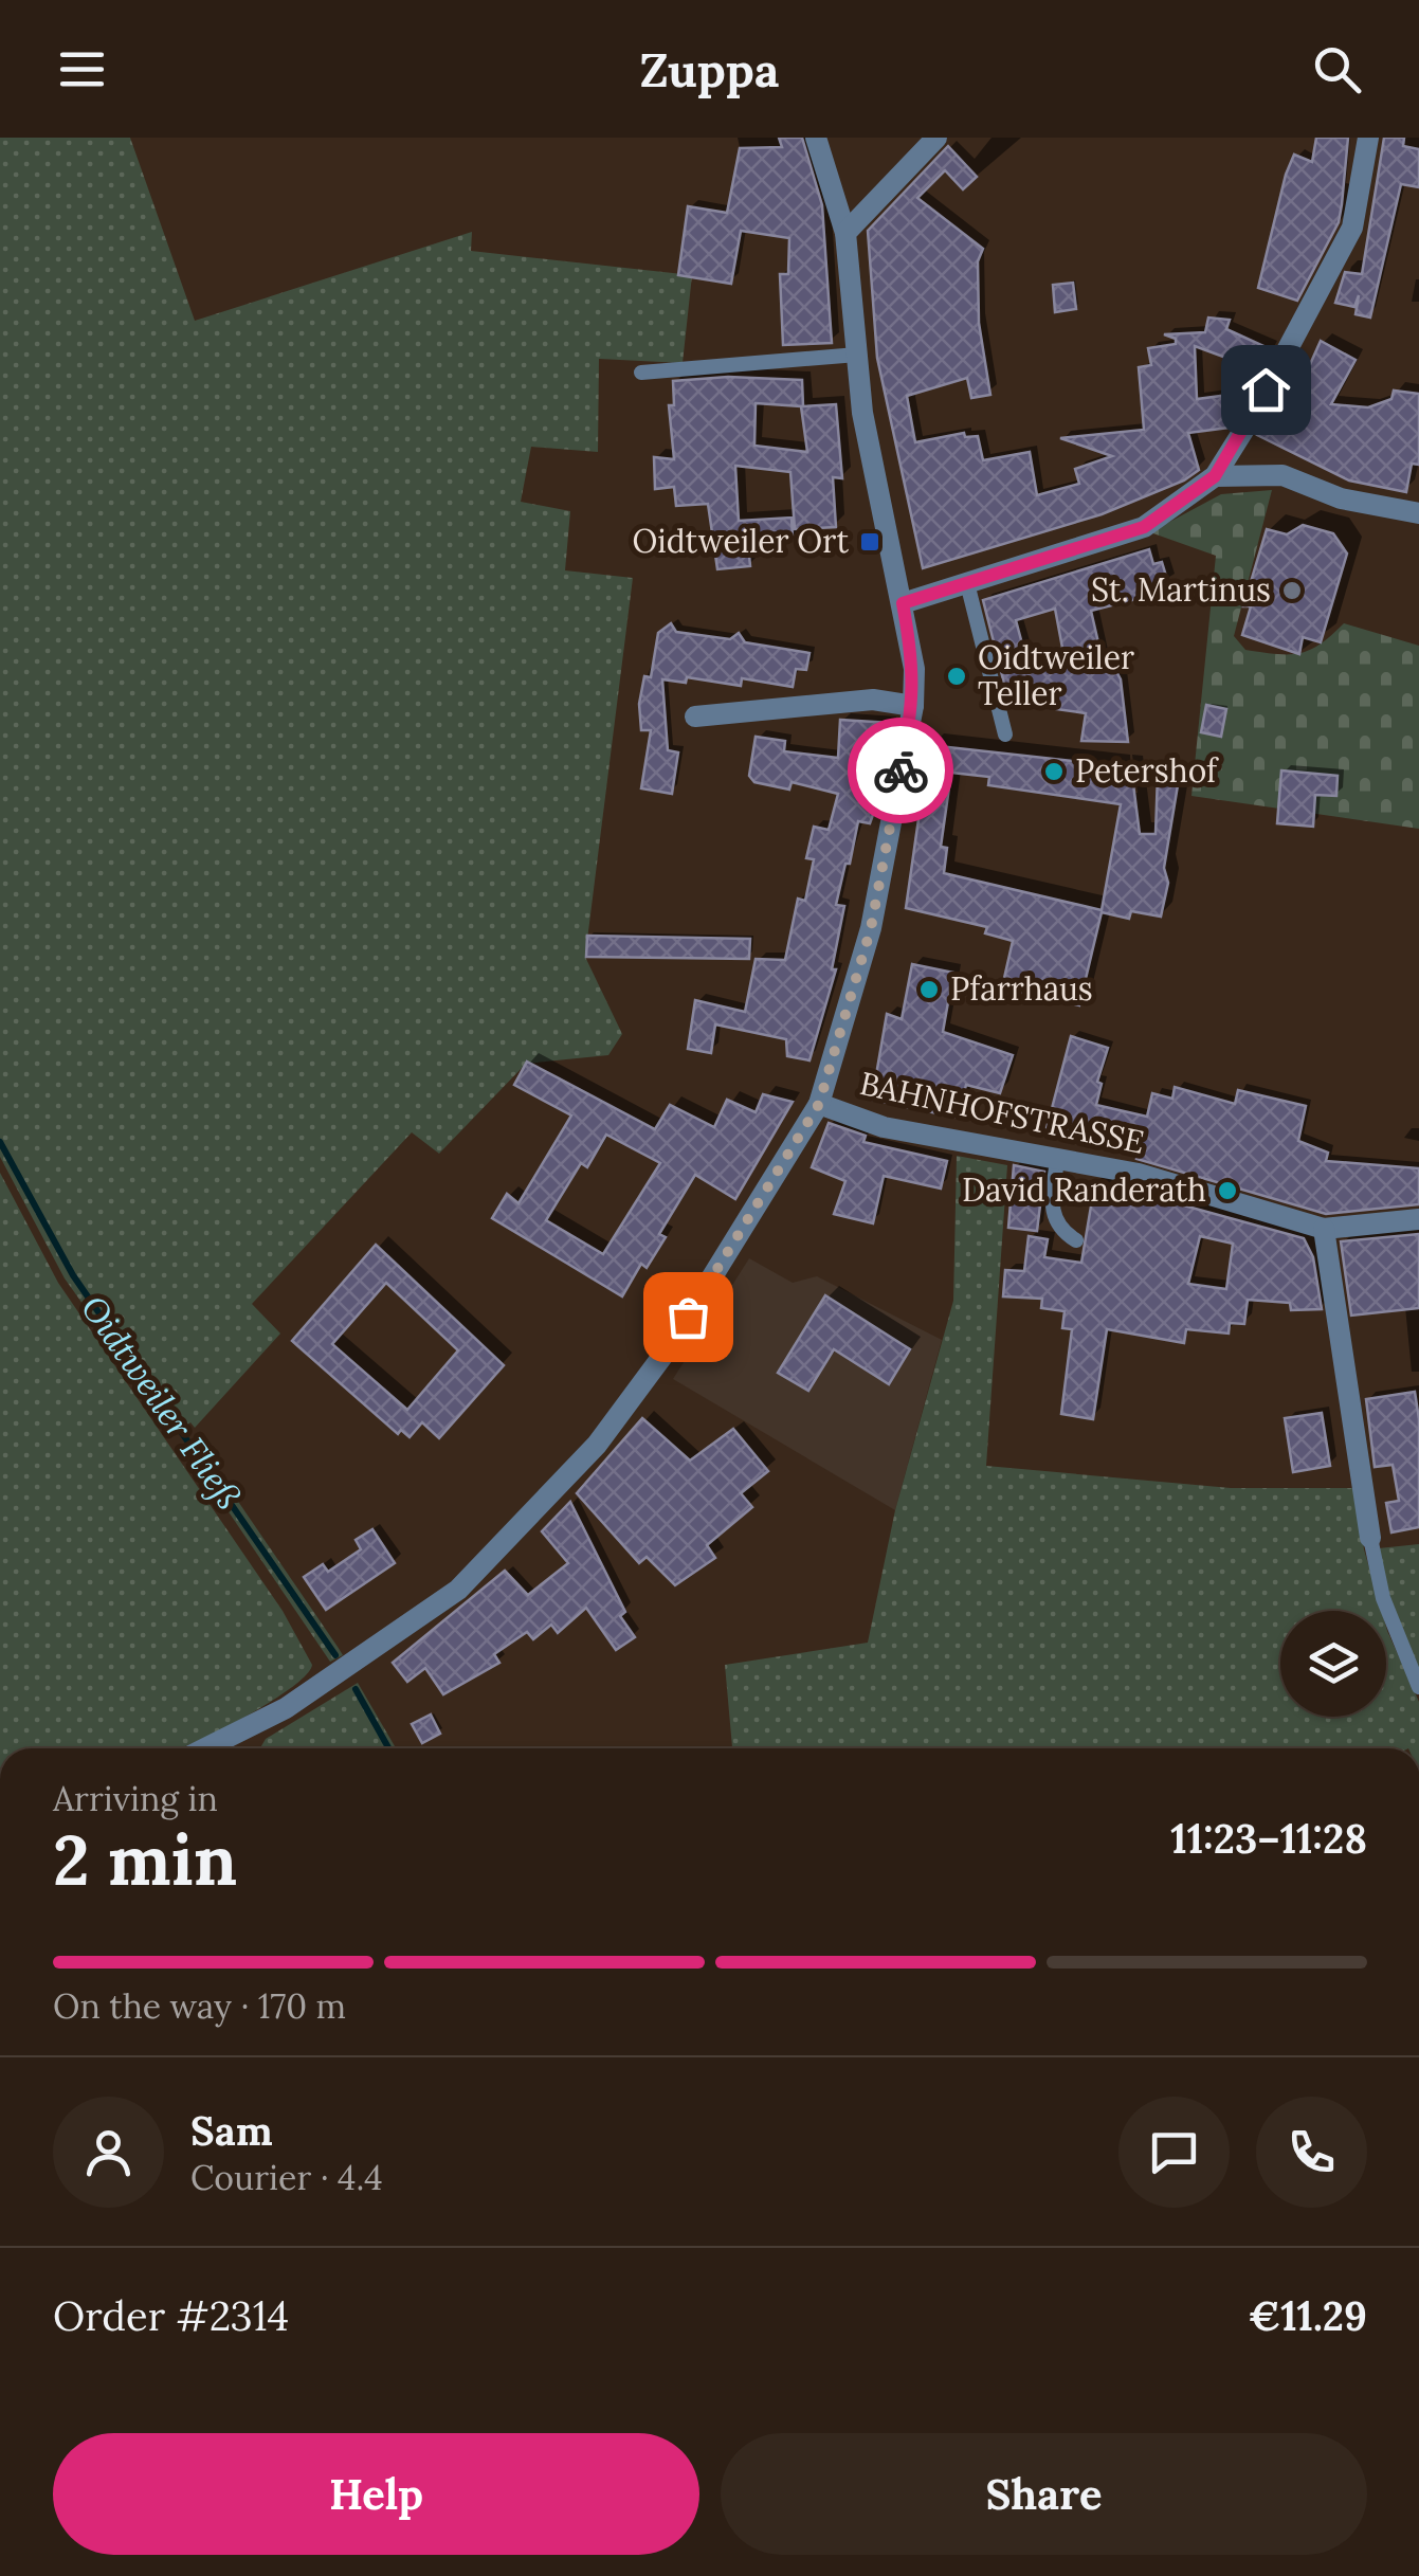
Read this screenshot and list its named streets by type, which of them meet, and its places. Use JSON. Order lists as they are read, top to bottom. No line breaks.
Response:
{"streets":{"street":["BAHNHOFSTRASSE"]},"water":["Oidtweiler Fließ"],"places":{"transit":["Oidtweiler Ort"],"other":["St. Martinus","Oidtweiler Teller","Petershof","Pfarrhaus","David Randerath"]},"page":{"header":"Zuppa","heading":["2 min","Arriving in","11:23–11:28"],"panel":["Sam","Courier · 4.4","Order #2314","€11.29"],"bar":"On the way · 170 m","buttons":["Help","Share"]}}
